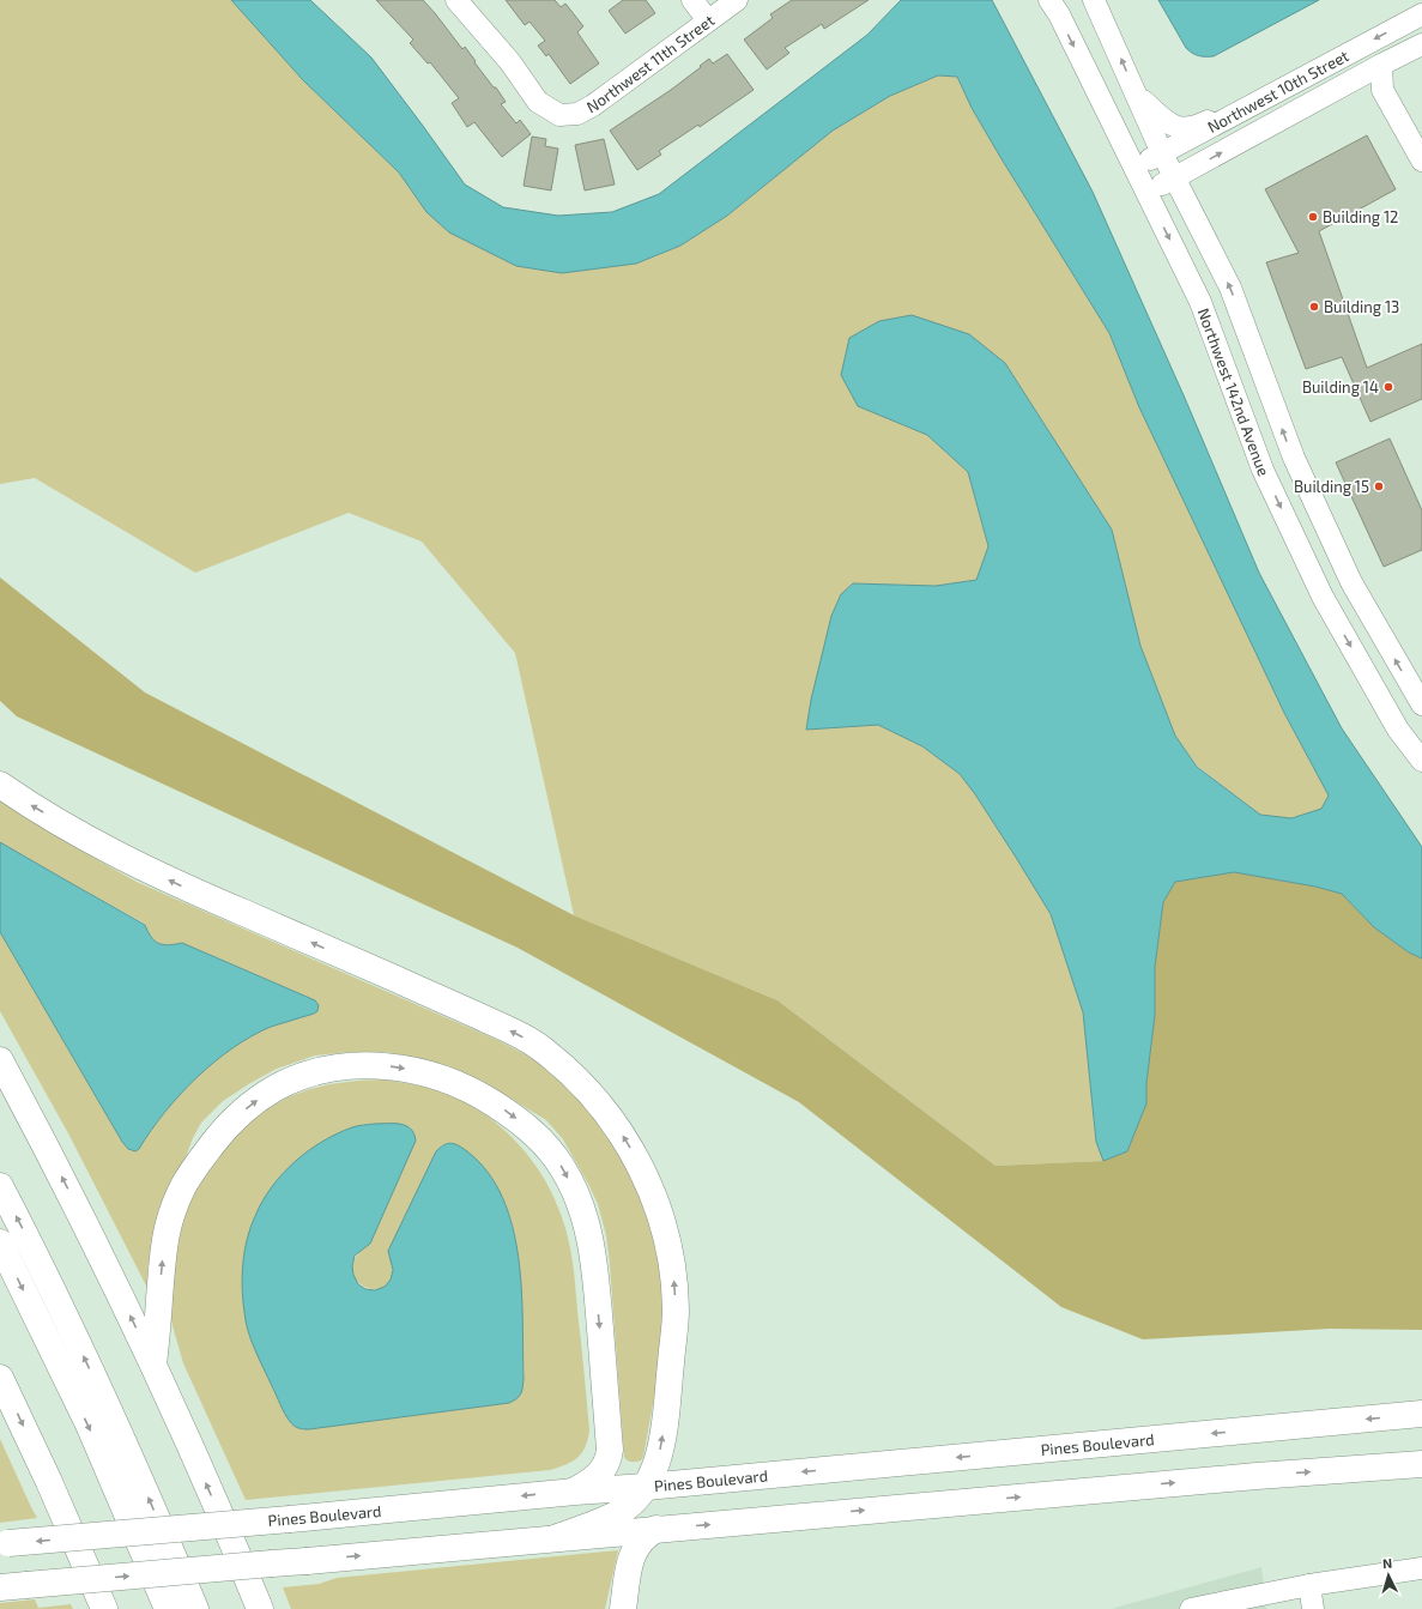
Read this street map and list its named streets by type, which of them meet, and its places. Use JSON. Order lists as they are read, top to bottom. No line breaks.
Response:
{"streets":{"main road":["Pines Boulevard"],"street":["Northwest 11th Street","Northwest 10th Street","Northwest 142nd Avenue"]},"crossings":[["Northwest 10th Street","Northwest 142nd Avenue"]],"places":["Building 12","Building 13","Building 14","Building 15"],"north":"top"}
